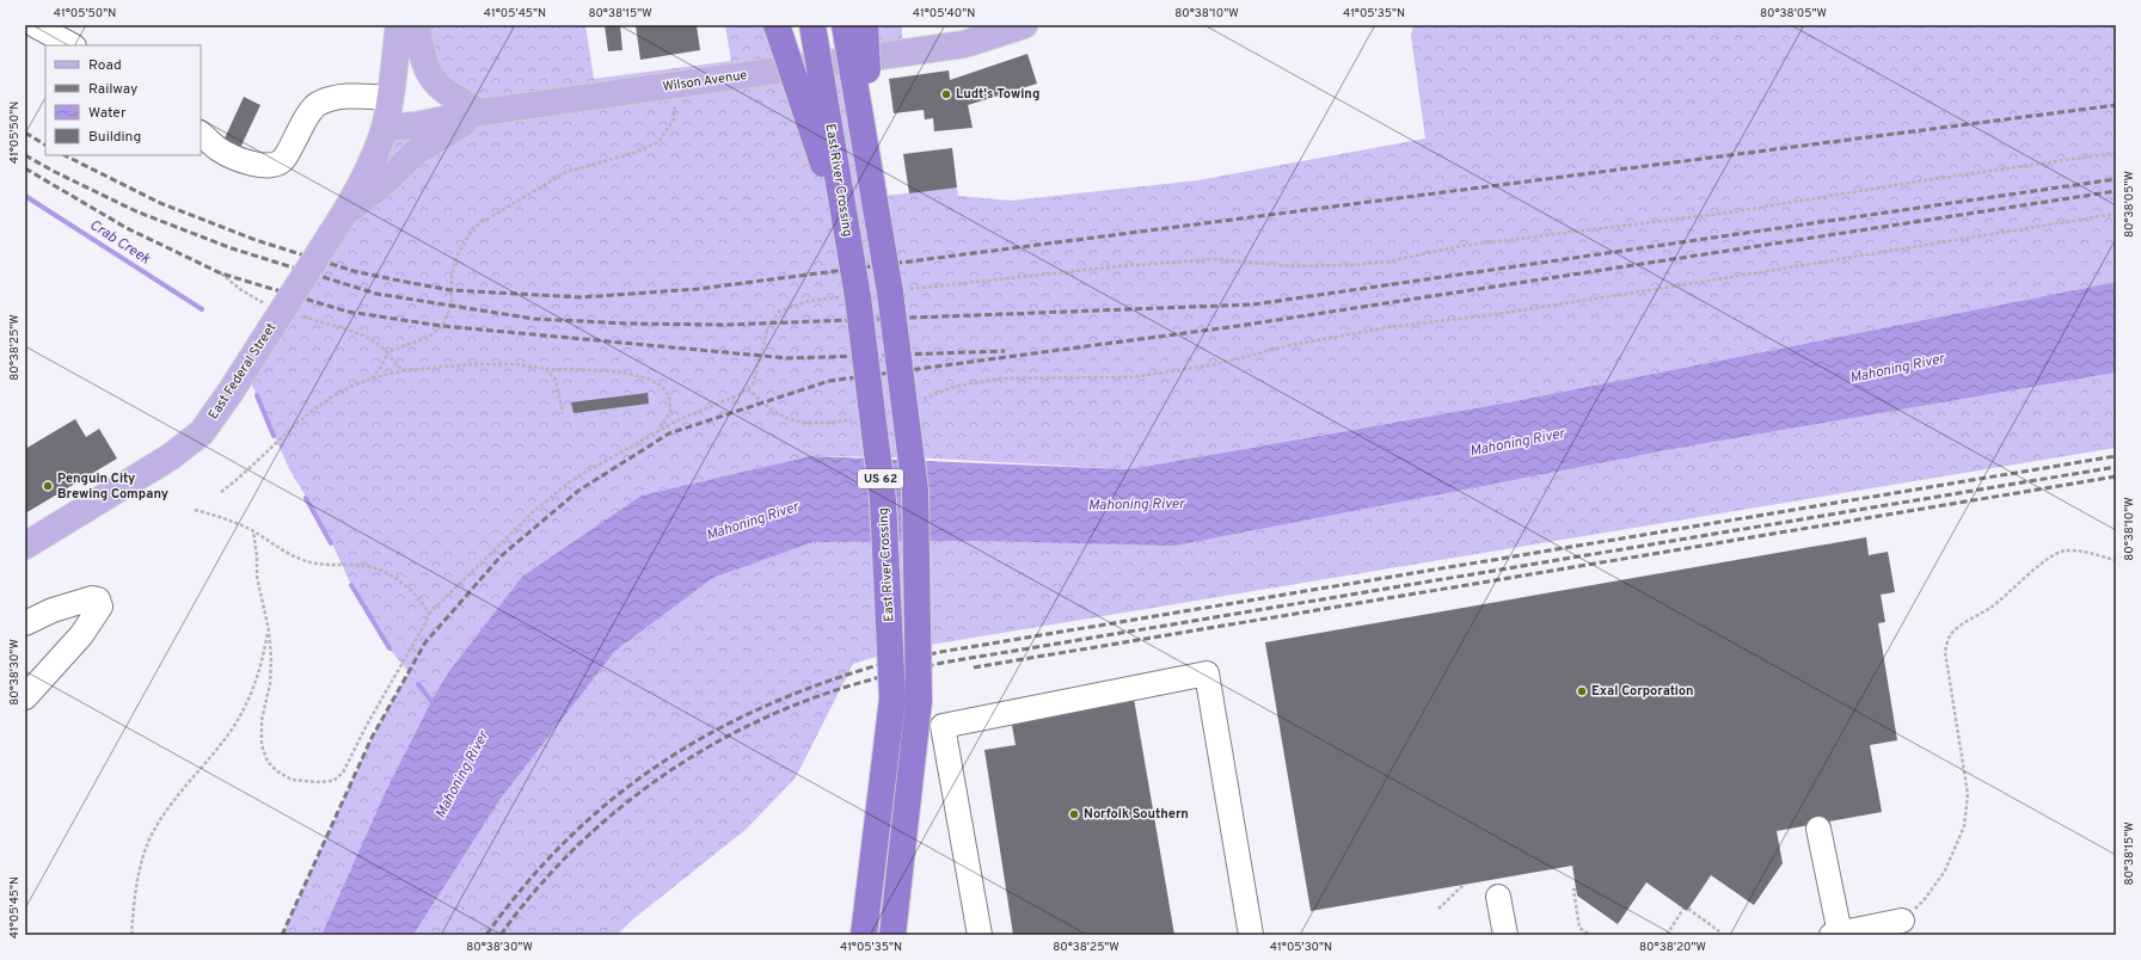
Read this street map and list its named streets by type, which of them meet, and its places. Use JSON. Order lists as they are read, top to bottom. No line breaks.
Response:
{"streets":{"highway":["East River Crossing","US 62"],"main road":["Wilson Avenue","East Federal Street"]},"crossings":[["Wilson Avenue","East Federal Street"]],"water":["Crab Creek","Mahoning River"],"places":["Ludt's Towing","Penguin City Brewing Company","Exal Corporation","Norfolk Southern"],"legend":["Road","Railway","Water","Building"],"coordinates":["41°05'50\"N","41°05'45\"N","80°38'15\"W","41°05'40\"N","80°38'10\"W","41°05'35\"N","80°38'05\"W","80°38'25\"W","80°38'30\"W","41°05'30\"N","80°38'20\"W"]}
